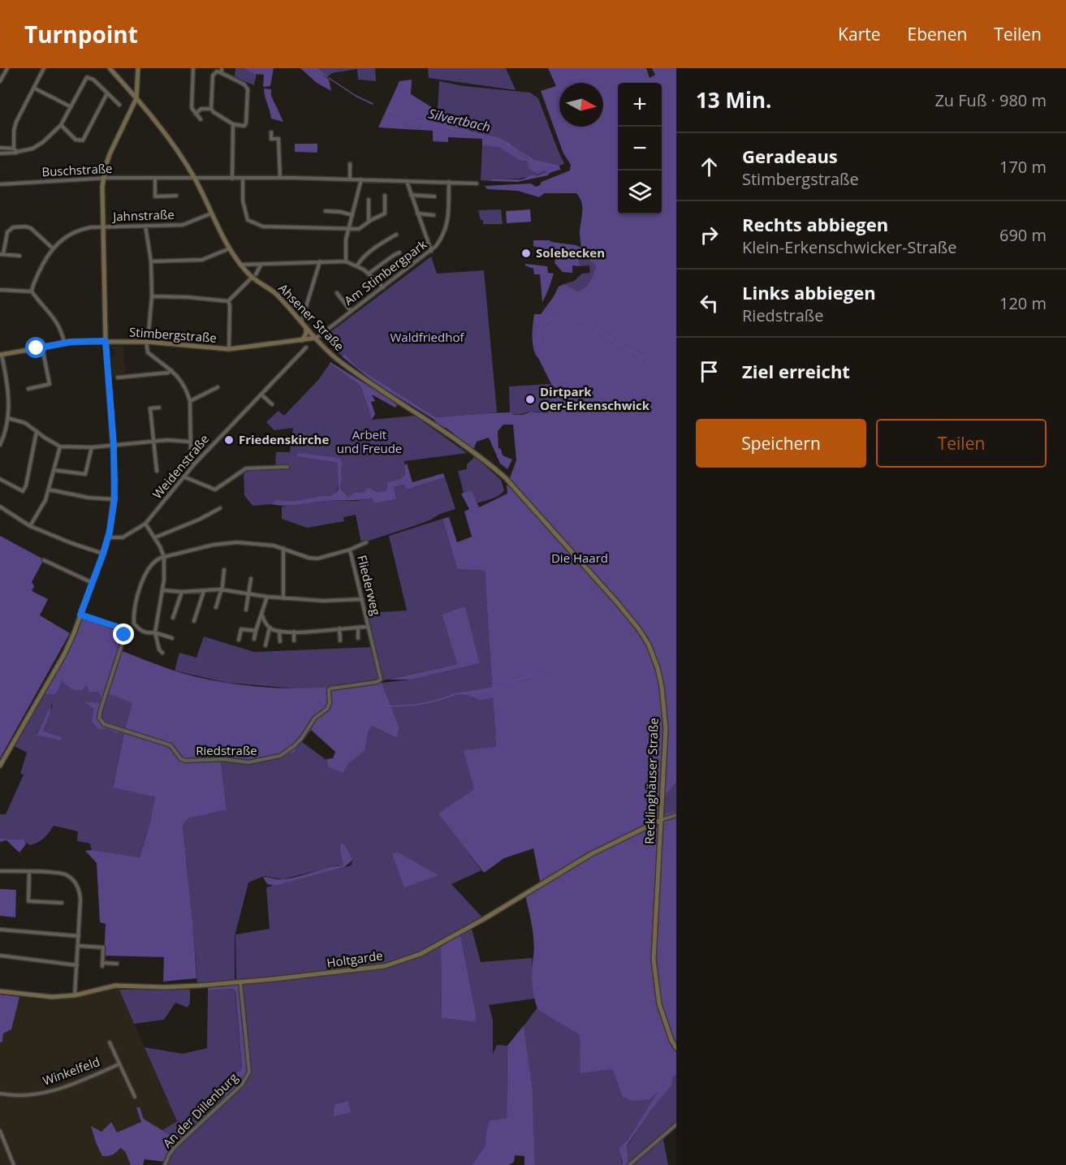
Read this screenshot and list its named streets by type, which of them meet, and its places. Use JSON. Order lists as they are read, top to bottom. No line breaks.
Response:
{"streets":{"street":["Buschstraße","Jahnstraße","Am Stimbergpark","Ahsener Straße","Stimbergstraße","Weidenstraße","Fliederweg","Riedstraße","Recklinghäuser Straße","Holtgarde","Winkelfeld","An der Dillenburg"]},"crossings":[["Buschstraße","Am Stimbergpark"],["Buschstraße","Ahsener Straße"],["Jahnstraße","Ahsener Straße"],["Am Stimbergpark","Ahsener Straße"],["Am Stimbergpark","Stimbergstraße"],["Ahsener Straße","Stimbergstraße"],["Ahsener Straße","Recklinghäuser Straße"],["Fliederweg","Riedstraße"],["Recklinghäuser Straße","Holtgarde"],["Holtgarde","An der Dillenburg"]],"water":["Silvertbach"],"parks":["Waldfriedhof","Arbeit und Freude","Die Haard"],"places":["Solebecken","Dirtpark Oer-Erkenschwick","Friedenskirche"],"north":"right","page":{"header":"Turnpoint","nav":["Karte","Ebenen","Teilen"],"heading":["13 Min.","Zu Fuß · 980 m"],"map_buttons":["+","−"],"list":[["Geradeaus","Stimbergstraße","170 m"],["Rechts abbiegen","Klein-Erkenschwicker-Straße","690 m"],["Links abbiegen","Riedstraße","120 m"],"Ziel erreicht"],"buttons":["Speichern","Teilen"]}}
